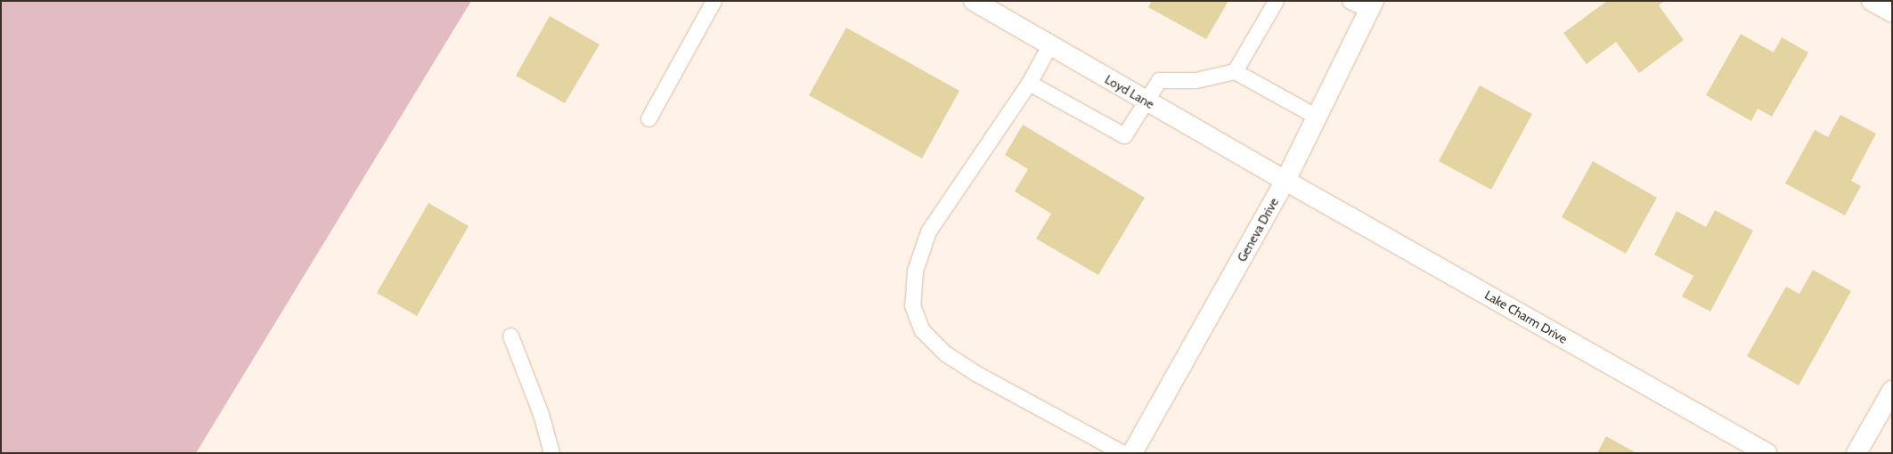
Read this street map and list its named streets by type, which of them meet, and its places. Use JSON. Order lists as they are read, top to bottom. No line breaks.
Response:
{"streets":{"street":["Loyd Lane","Geneva Drive","Lake Charm Drive"]},"crossings":[["Loyd Lane","Geneva Drive"],["Loyd Lane","Lake Charm Drive"],["Geneva Drive","Lake Charm Drive"]]}
